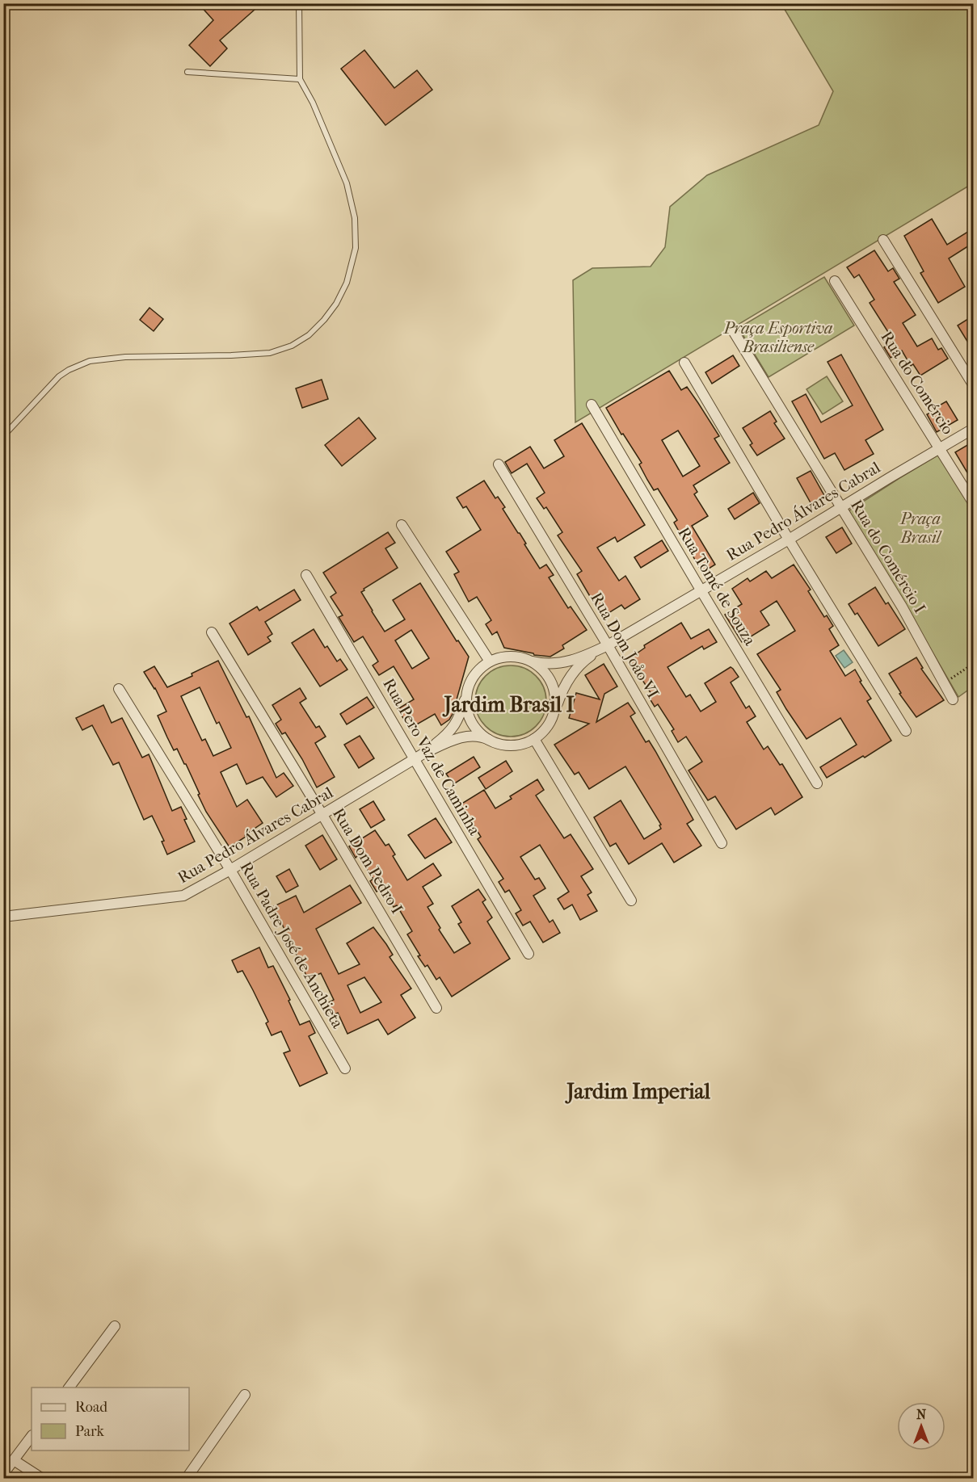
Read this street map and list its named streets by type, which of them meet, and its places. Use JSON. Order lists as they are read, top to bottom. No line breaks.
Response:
{"streets":{"street":["Rua do Comércio","Rua Pedro Álvares Cabral","Rua do Comércio I","Rua Tomé de Souza","Rua Dom Joåo VI","Rua Pero Vaz de Caminha","Rua Dom Pedro I","Rua Padre José de Anchieta"]},"crossings":[["Rua do Comércio","Rua Pedro Álvares Cabral"],["Rua Pedro Álvares Cabral","Rua do Comércio I"],["Rua Pedro Álvares Cabral","Rua Tomé de Souza"],["Rua Pedro Álvares Cabral","Rua Dom Joåo VI"],["Rua Pedro Álvares Cabral","Rua Pero Vaz de Caminha"],["Rua Pedro Álvares Cabral","Rua Dom Pedro I"],["Rua Pedro Álvares Cabral","Rua Padre José de Anchieta"]],"districts":["Jardim Brasil I","Jardim Imperial"],"parks":["Praça Esportiva Brasiliense","Praça Brasil"],"legend":["Road","Park"],"north":"top"}
